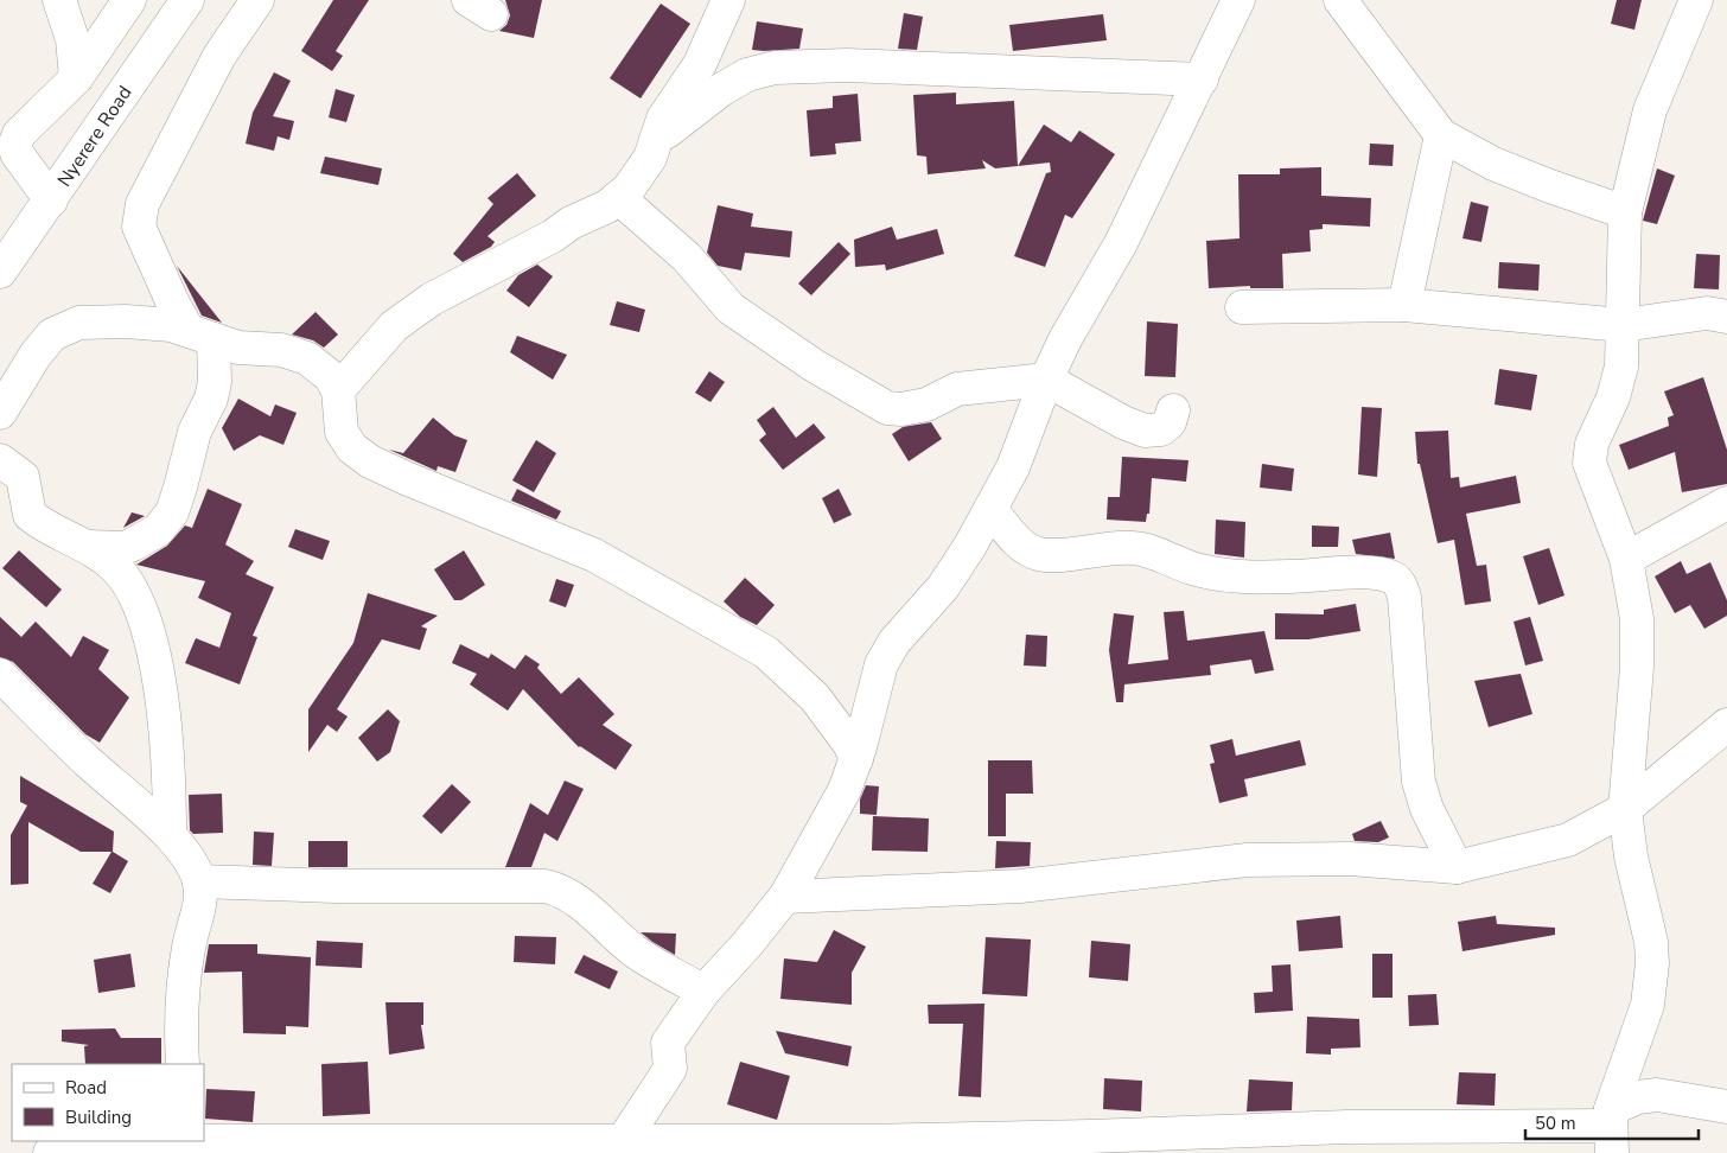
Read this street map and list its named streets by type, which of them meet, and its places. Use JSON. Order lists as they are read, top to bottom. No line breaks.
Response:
{"streets":{"street":["Nyerere Road"]},"legend":["Road","Building"],"scale_bar":"50 m"}
